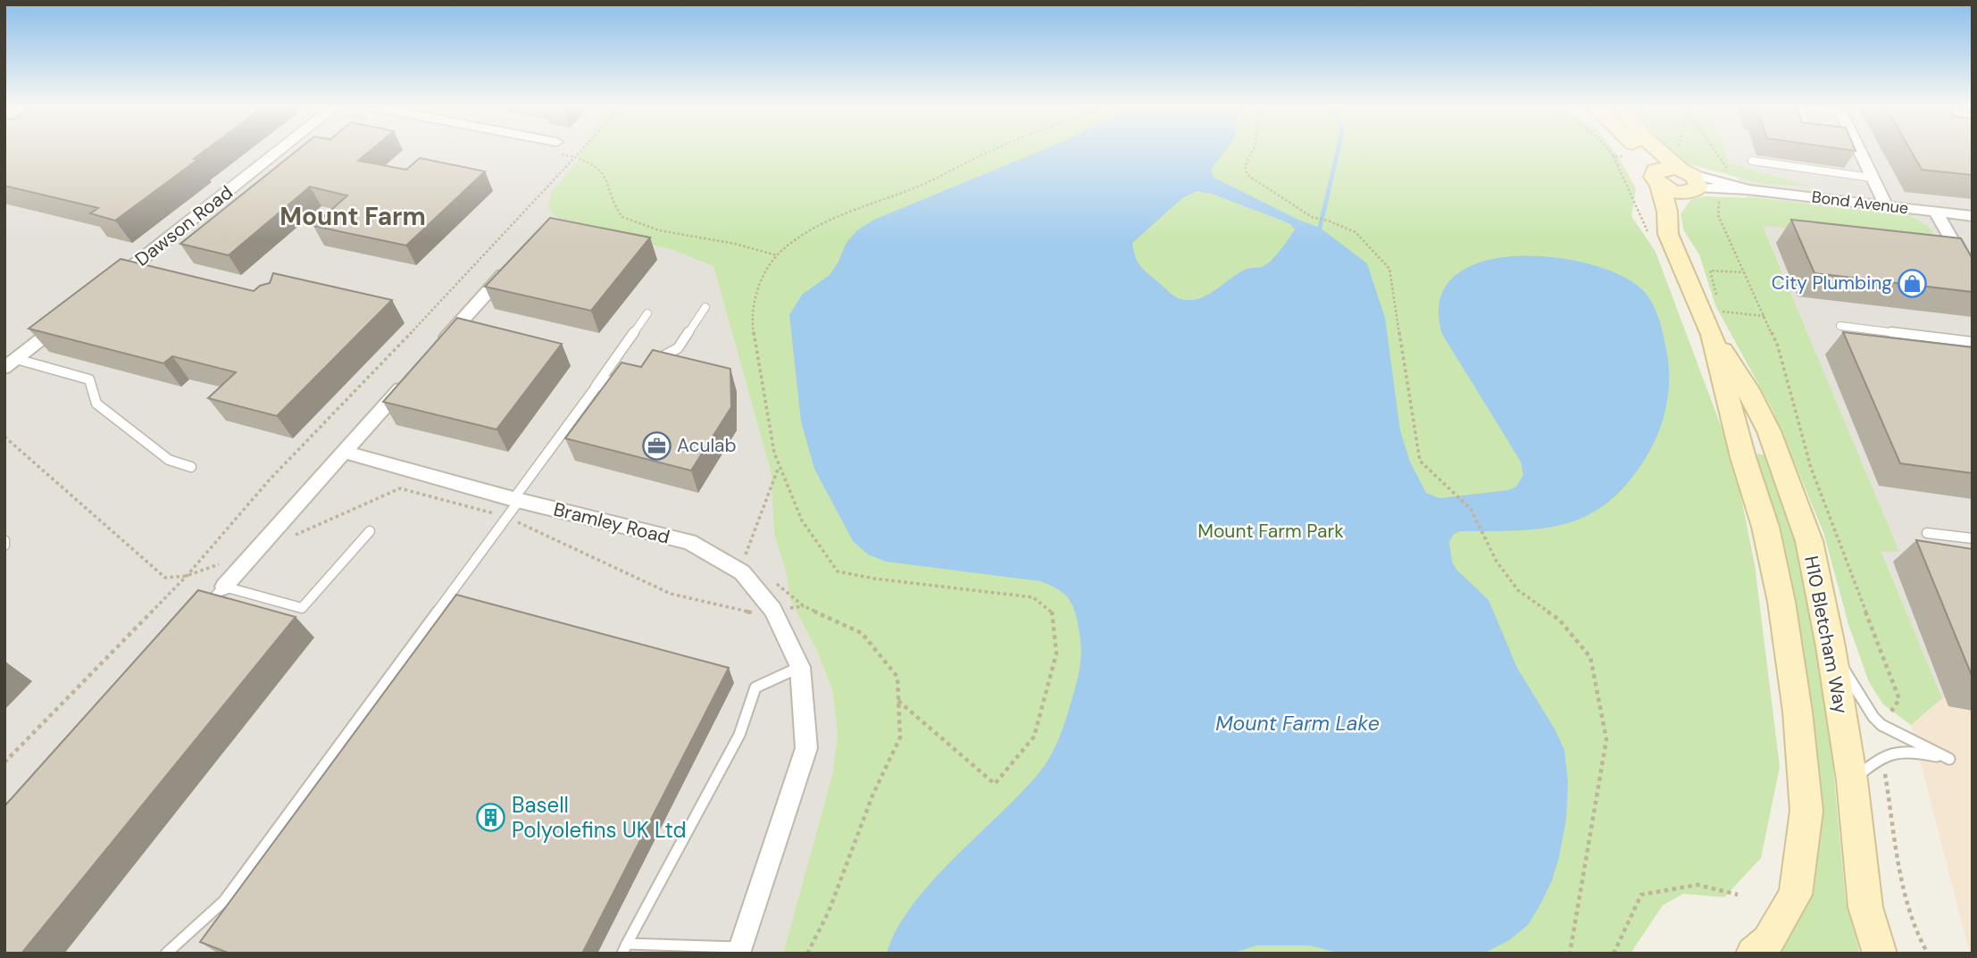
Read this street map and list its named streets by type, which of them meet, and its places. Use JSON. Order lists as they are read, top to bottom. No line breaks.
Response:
{"streets":{"street":["Bond Avenue","Dawson Road","Bramley Road","H10 Bletcham Way"]},"crossings":[["Bond Avenue","H10 Bletcham Way"]],"districts":["Mount Farm"],"water":["Mount Farm Lake"],"parks":["Mount Farm Park"],"places":{"shop":["City Plumbing"],"office":["Aculab"],"building":["Basell Polyolefins UK Ltd"]}}
